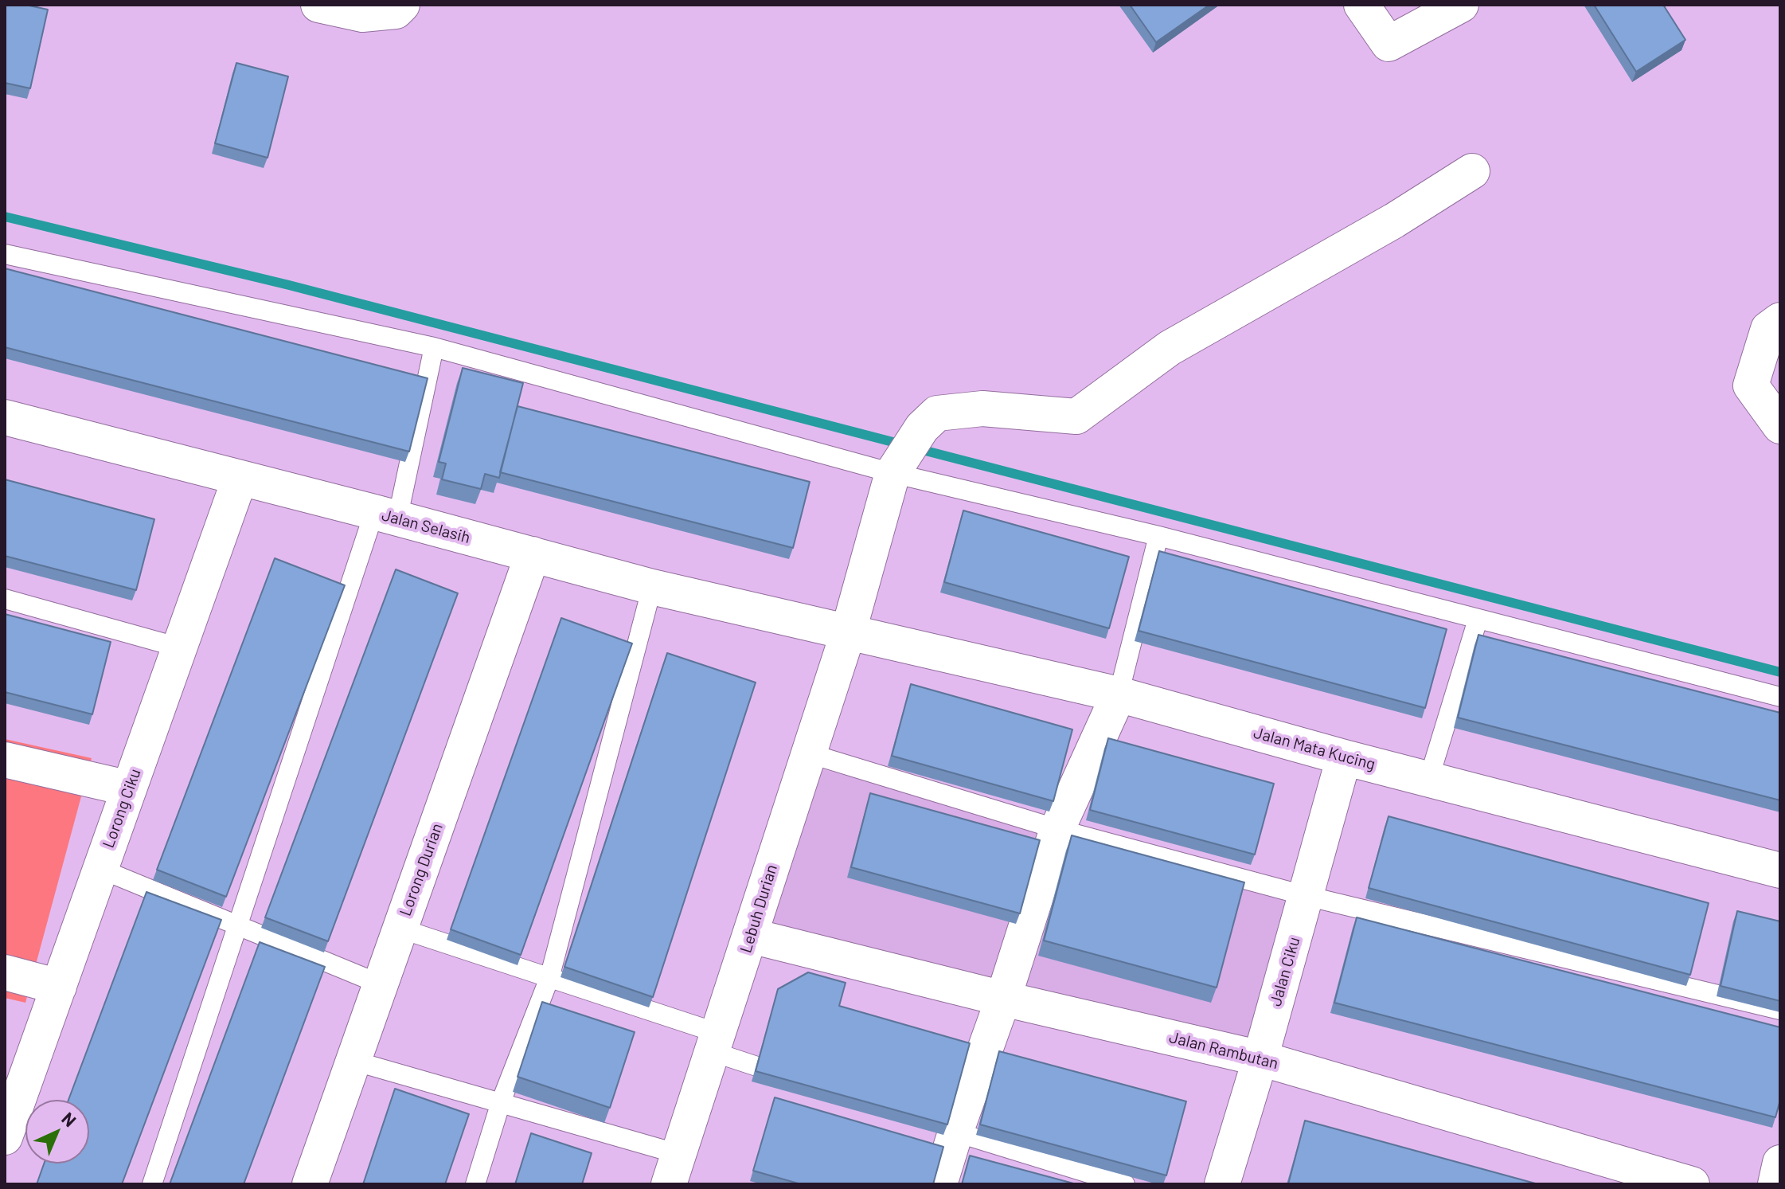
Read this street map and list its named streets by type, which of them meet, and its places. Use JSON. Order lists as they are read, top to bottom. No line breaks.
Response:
{"streets":{"street":["Jalan Selasih","Jalan Mata Kucing","Lorong Ciku","Lorong Durian","Lebuh Durian","Jalan Ciku","Jalan Rambutan"]},"crossings":[["Jalan Selasih","Jalan Mata Kucing"],["Jalan Selasih","Lorong Ciku"],["Jalan Selasih","Lorong Durian"],["Jalan Selasih","Lebuh Durian"],["Jalan Mata Kucing","Lebuh Durian"],["Jalan Mata Kucing","Jalan Ciku"],["Lebuh Durian","Jalan Rambutan"],["Jalan Ciku","Jalan Rambutan"]],"north":"top right"}
